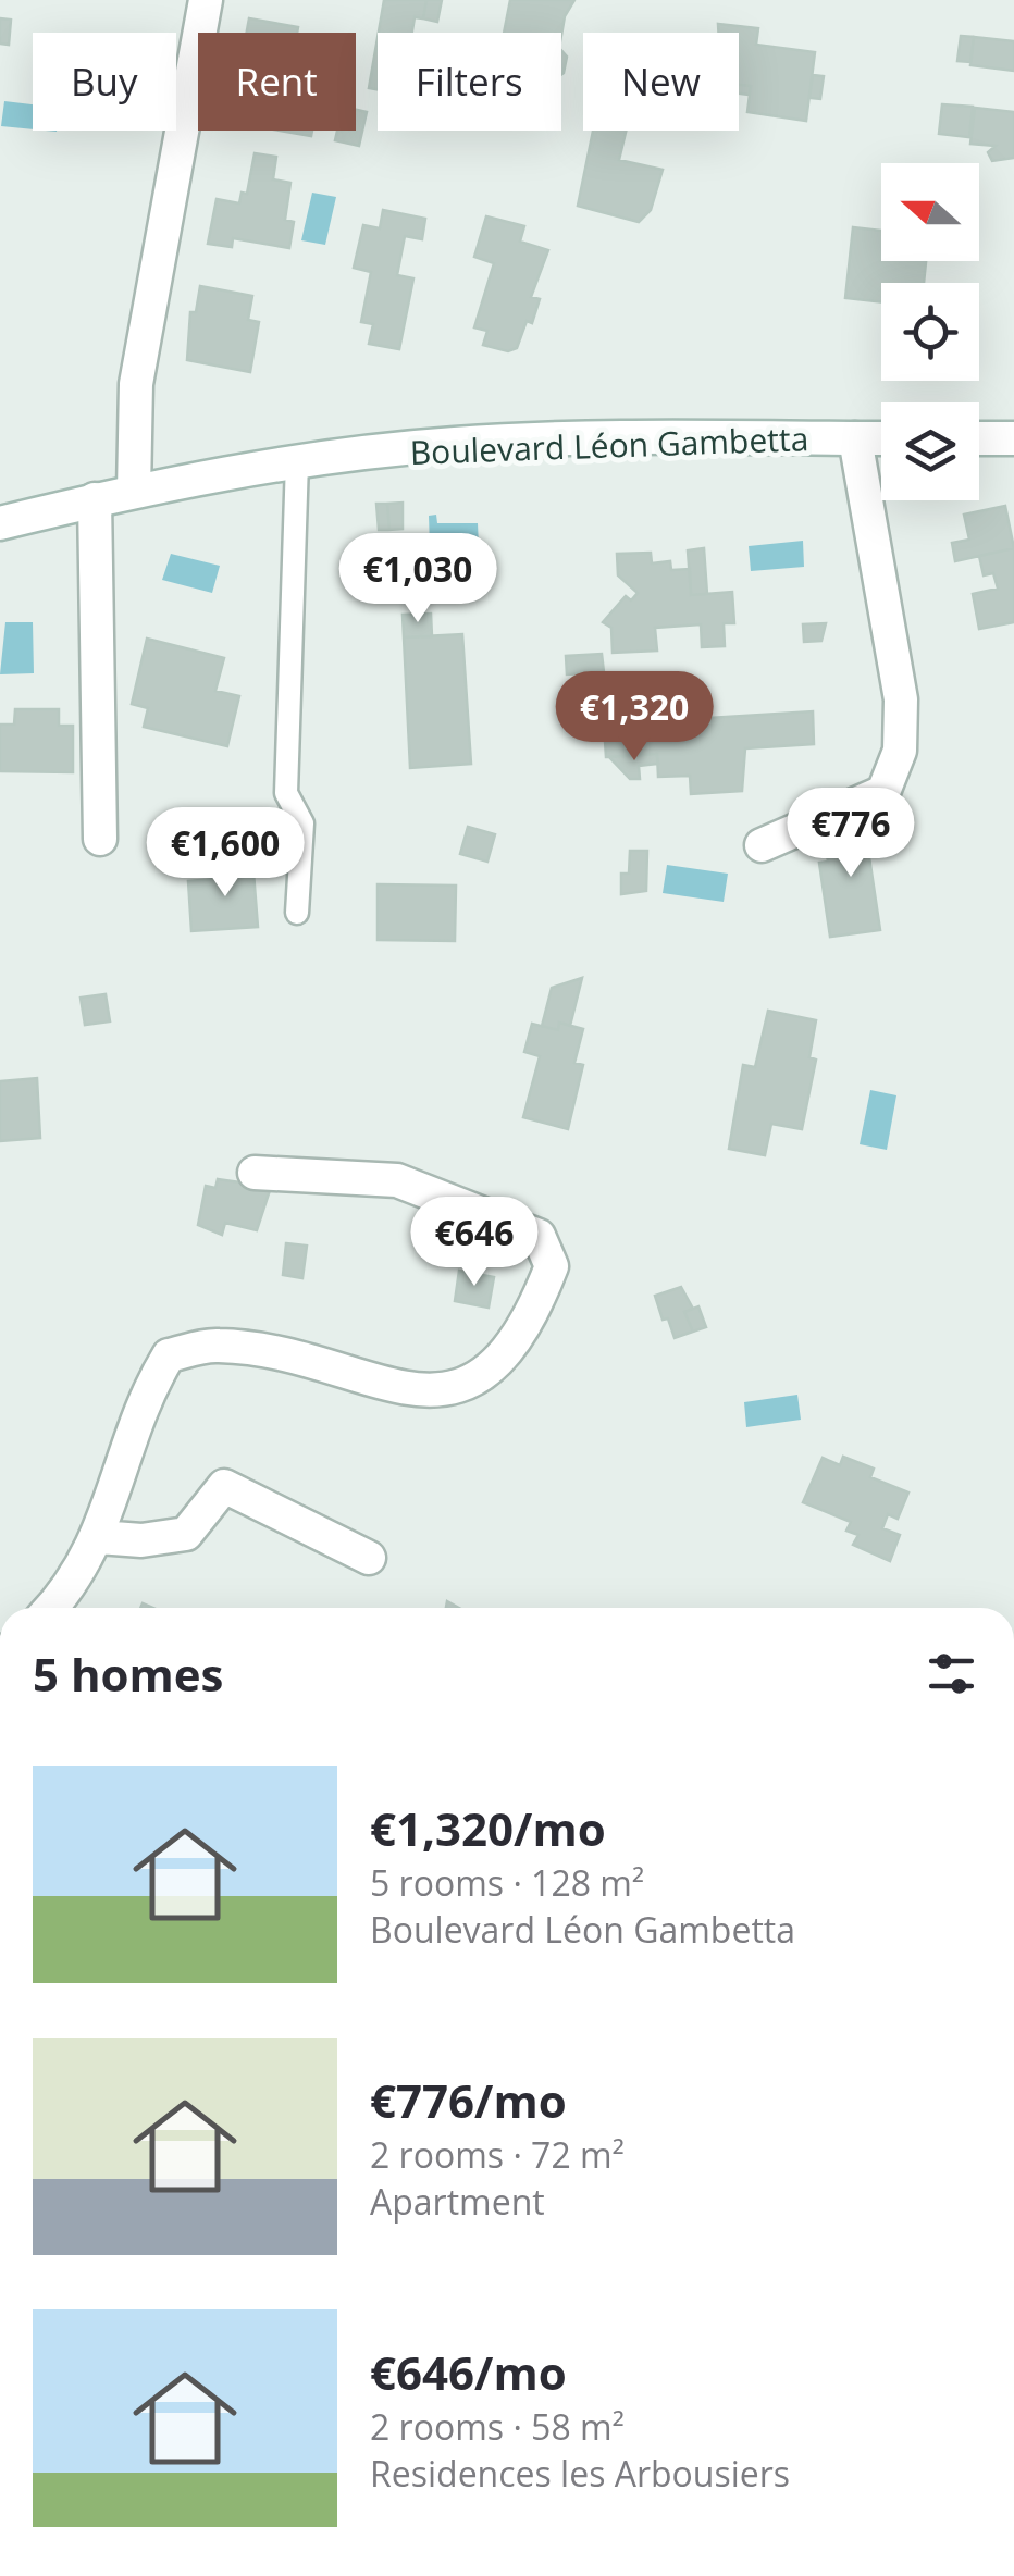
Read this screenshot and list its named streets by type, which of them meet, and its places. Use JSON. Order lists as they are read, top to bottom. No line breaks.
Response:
{"streets":{"street":["Boulevard Léon Gambetta"]},"north":"left","page":{"chip":["Buy","Rent","Filters","New"],"price":["€1,030","€1,320","€776","€1,600","€646"],"heading":"5 homes","list":[{"name":"€1,320/mo","note":"5 rooms · 128 m² · Boulevard Léon Gambetta"},{"name":"€776/mo","note":"2 rooms · 72 m² · Apartment"},{"name":"€646/mo","note":"2 rooms · 58 m² · Residences les Arbousiers"}]}}
